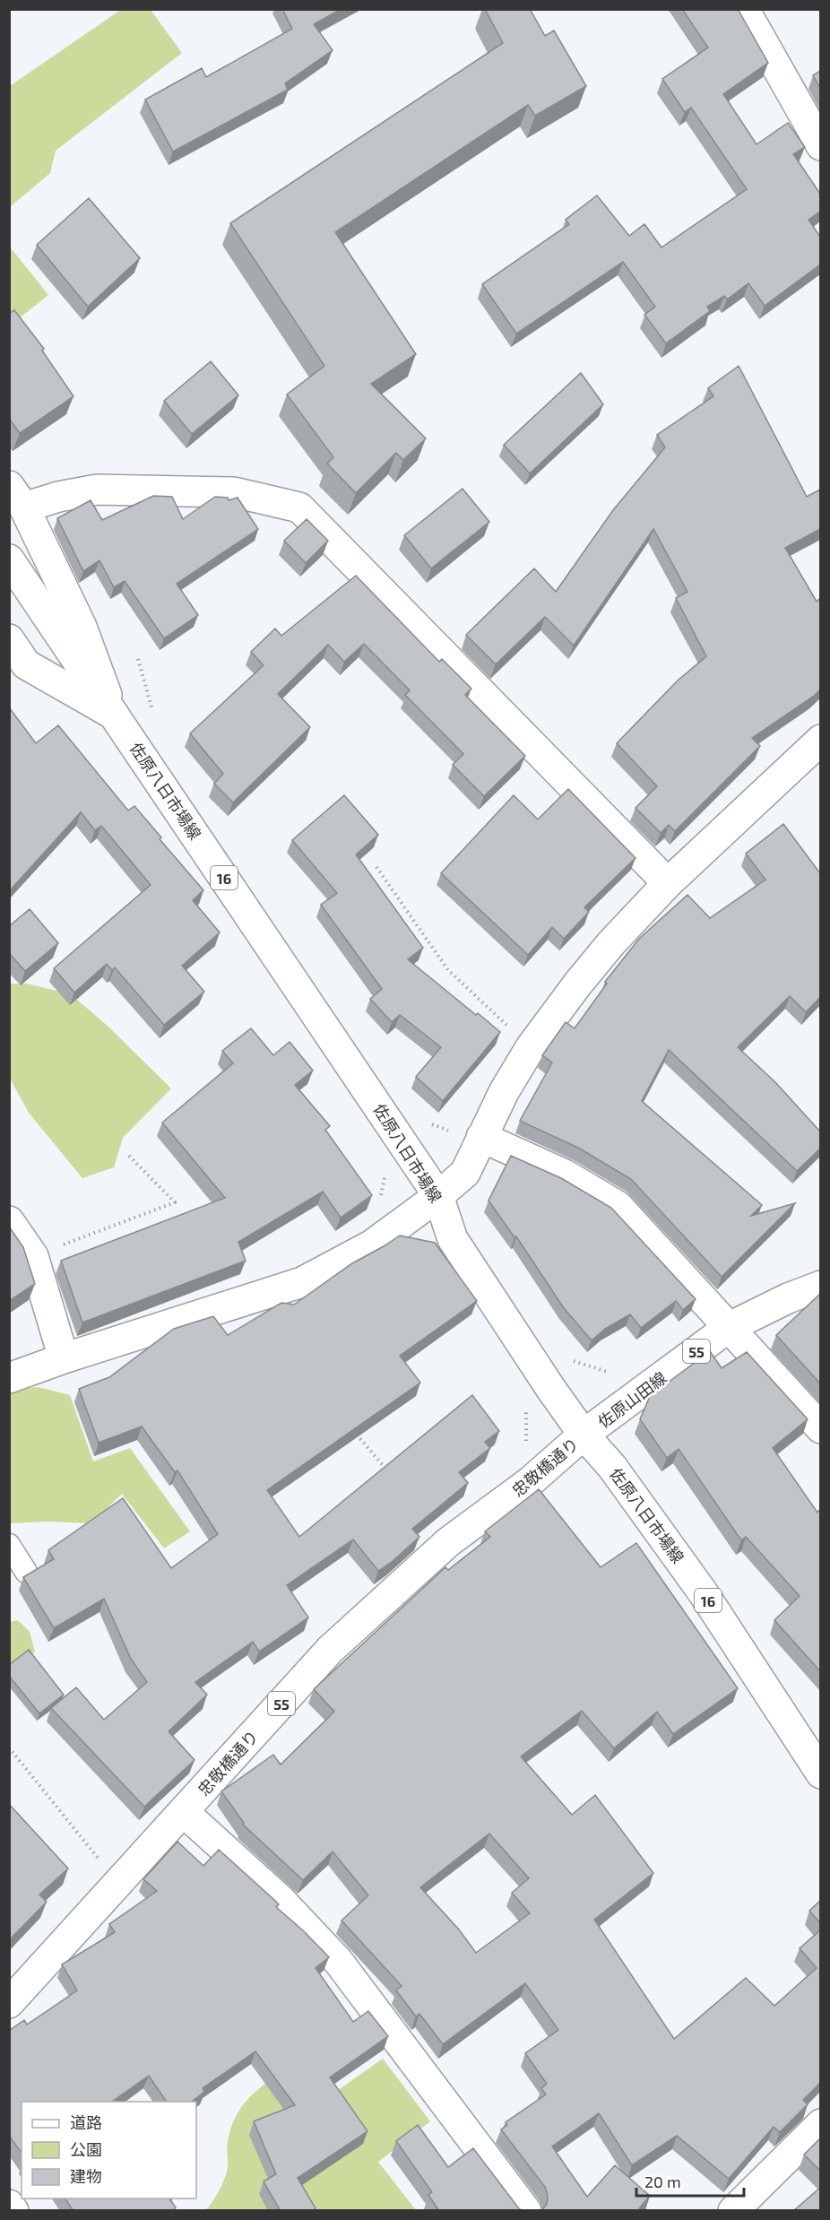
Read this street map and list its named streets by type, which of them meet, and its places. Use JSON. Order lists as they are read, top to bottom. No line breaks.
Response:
{"streets":{"street":["佐原八日市場線","16","55","佐原山田線","忠敬橋通り"]},"crossings":[["佐原八日市場線","佐原山田線"],["佐原八日市場線","忠敬橋通り"],["佐原山田線","忠敬橋通り"]],"legend":["道路","公園","建物"],"scale_bar":"20 m"}
